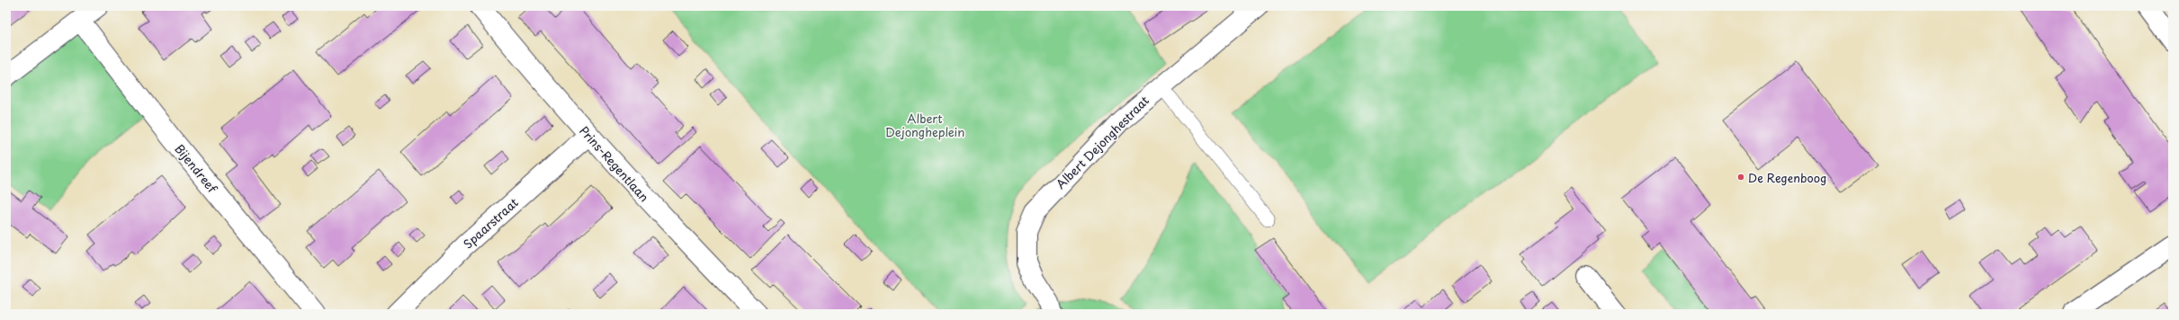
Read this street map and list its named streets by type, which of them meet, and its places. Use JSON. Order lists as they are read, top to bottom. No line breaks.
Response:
{"streets":{"street":["Albert Dejonghestraat","Prins-Regentlaan","Bijendreef","Spaarstraat"]},"crossings":[["Prins-Regentlaan","Spaarstraat"]],"parks":["Albert Dejongheplein"],"places":["De Regenboog"]}
